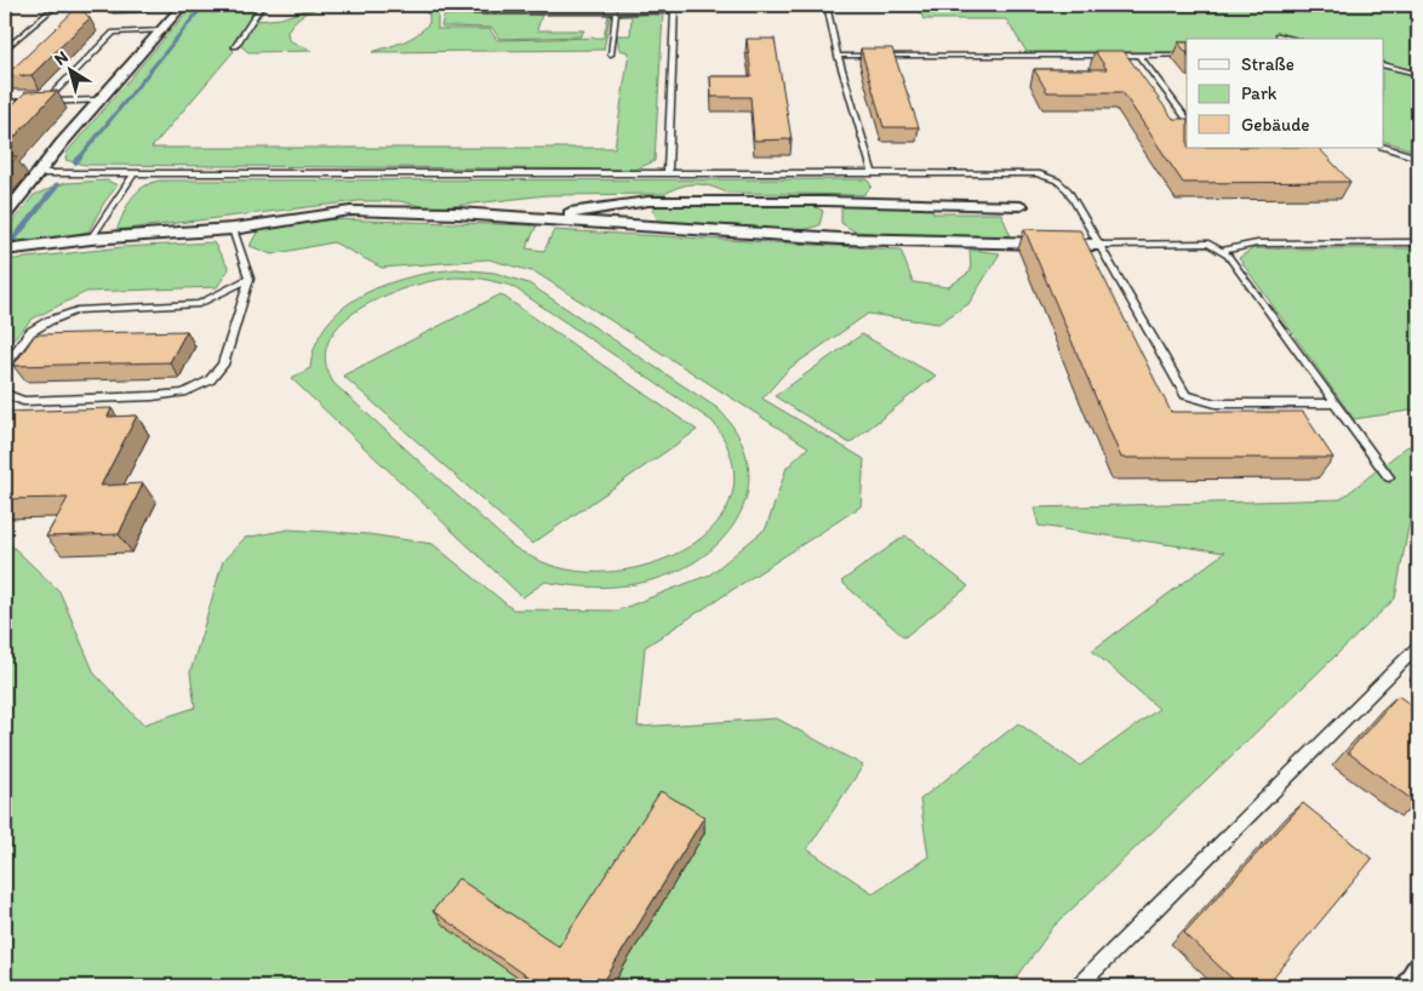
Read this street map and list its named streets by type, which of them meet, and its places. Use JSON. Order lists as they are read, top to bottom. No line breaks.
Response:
{"legend":["Straße","Park","Gebäude"],"north":"top left"}
